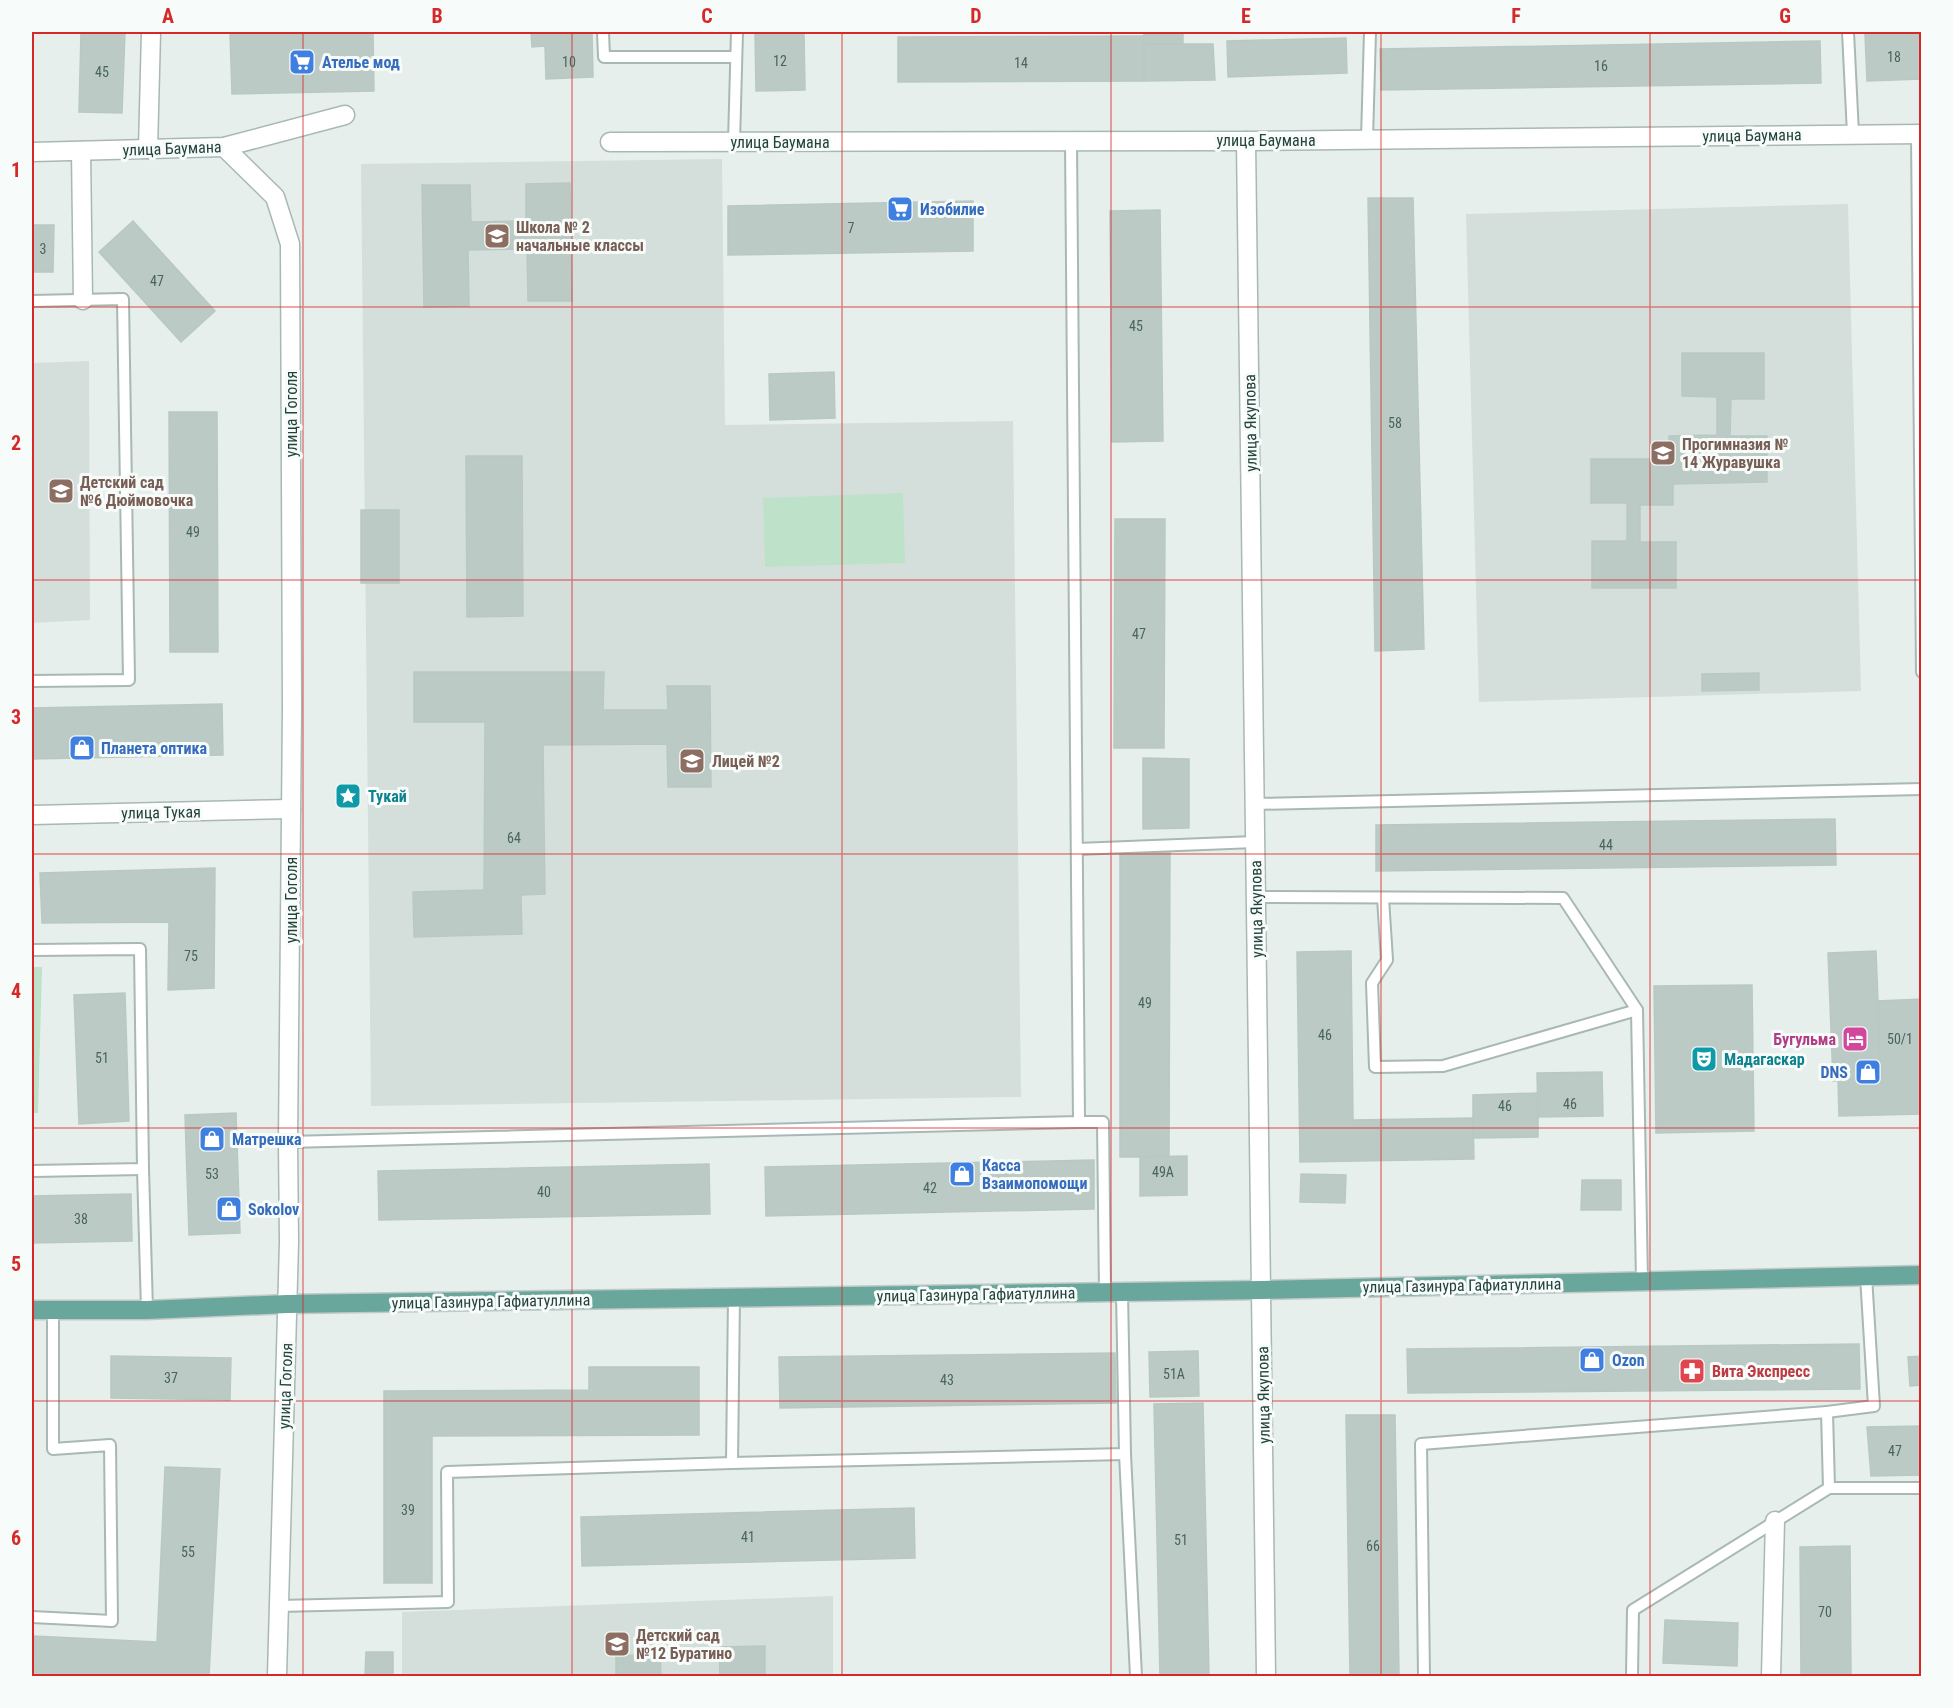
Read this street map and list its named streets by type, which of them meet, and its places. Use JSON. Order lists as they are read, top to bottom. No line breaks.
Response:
{"streets":{"main road":["улица Газинура Гафиатуллина"],"street":["улица Баумана","улица Гоголя","улица Якупова","улица Тукая"]},"crossings":[["улица Баумана","улица Гоголя"],["улица Баумана","улица Якупова"],["улица Гоголя","улица Тукая"],["улица Гоголя","улица Газинура Гафиатуллина"],["улица Якупова","улица Газинура Гафиатуллина"]],"places":{"supermarket":["Ателье мод","Изобилие"],"school or university":["Школа № 2 начальные классы","Прогимназия № 14 Журавушка","Детский сад №6 Дюймовочка","Лицей №2","Детский сад №12 Буратино"],"shop":["Планета оптика","DNS","Матрешка","Касса Взаимопомощи","Sokolov","Ozon"],"place":["Тукай"],"hotel":["Бугульма"],"theatre":["Мадагаскар"],"pharmacy":["Вита Экспресс"]},"house_numbers":["18","12","10","14","16","45","7","3","47","45","58","49","47","64","44","75","49","46","50/1","51","46","46","49А","53","42","40","38","51А","37","43","47","39","41","51","66","55","70"],"grid":{"columns":["A","B","C","D","E","F","G"],"rows":["1","2","3","4","5","6"]}}
